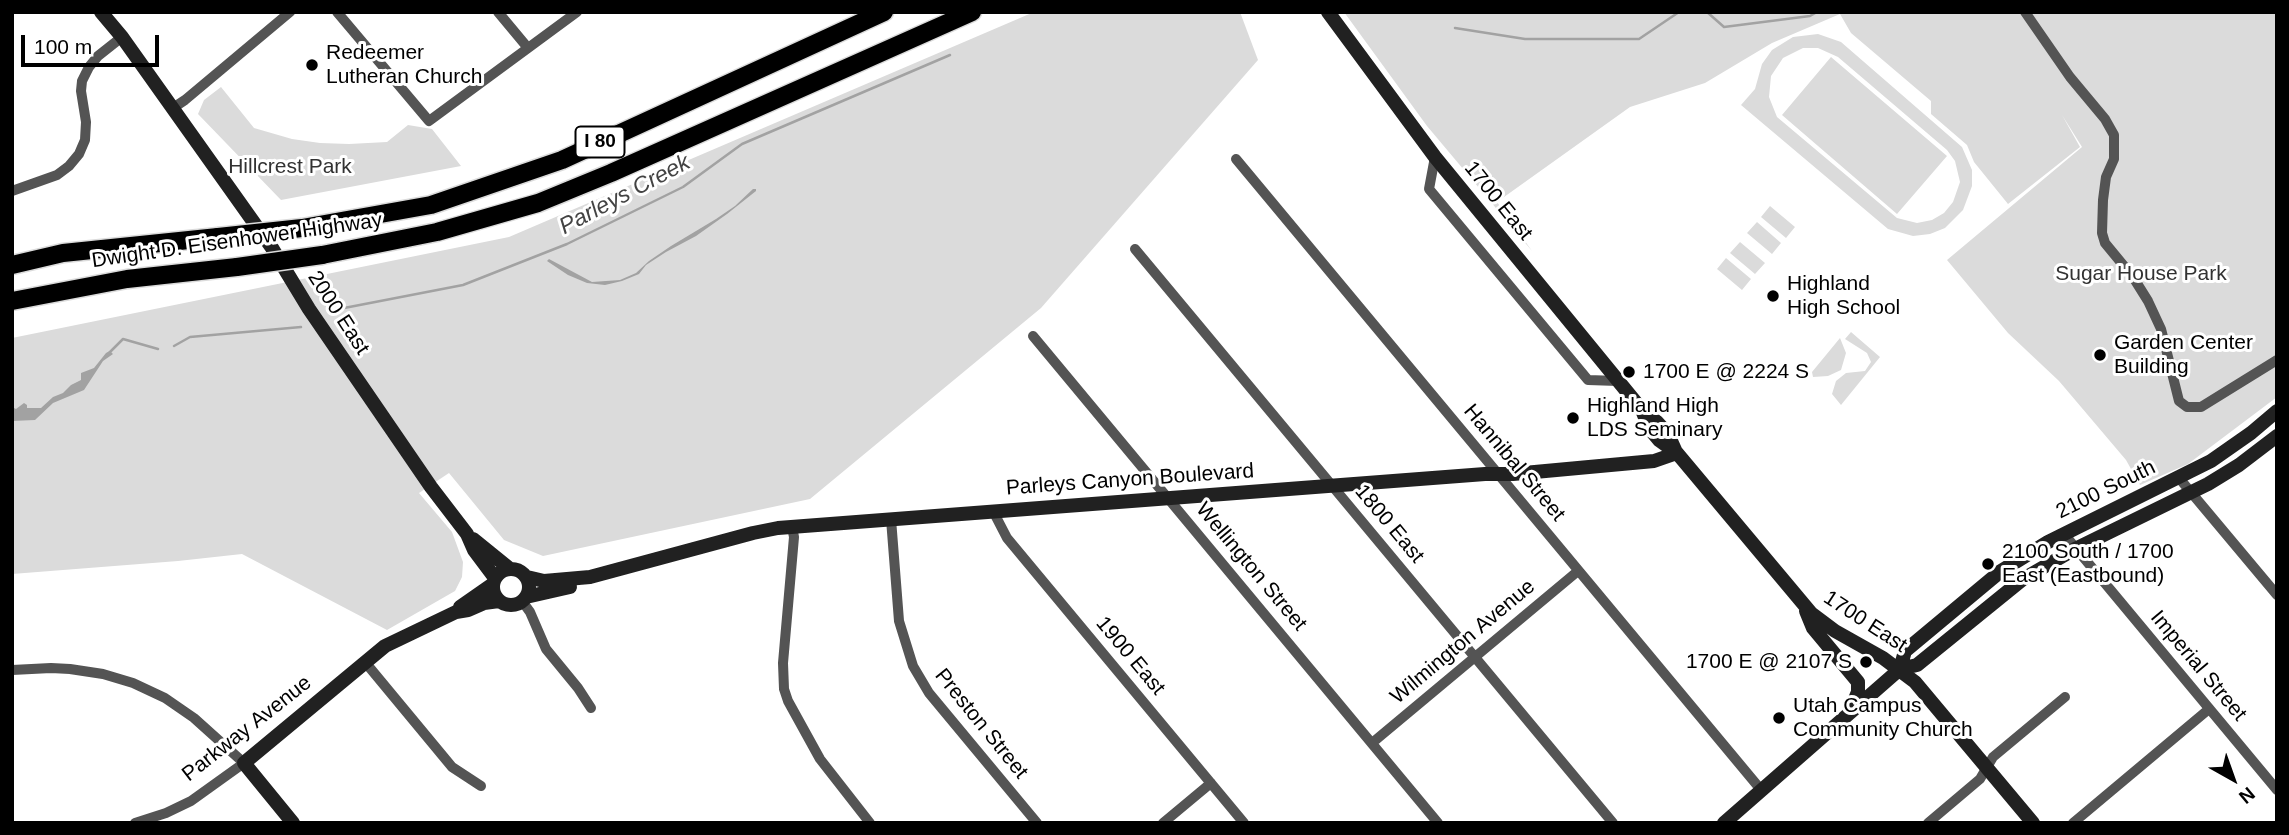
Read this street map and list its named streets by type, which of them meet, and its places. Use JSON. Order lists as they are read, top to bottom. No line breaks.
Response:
{"streets":{"highway":["I 80","Dwight D. Eisenhower Highway"],"street":["1700 East","2000 East","Hannibal Street","Parleys Canyon Boulevard","2100 South","1800 East","Wellington Street","Wilmington Avenue","1900 East","Imperial Street","Preston Street","Parkway Avenue"]},"crossings":[["1700 East","Parleys Canyon Boulevard"],["1700 East","2100 South"],["2000 East","Parleys Canyon Boulevard"],["Hannibal Street","Parleys Canyon Boulevard"],["Hannibal Street","2100 South"],["Hannibal Street","Wilmington Avenue"],["Parleys Canyon Boulevard","1800 East"],["Parleys Canyon Boulevard","Wellington Street"],["Parleys Canyon Boulevard","1900 East"],["Parleys Canyon Boulevard","Preston Street"],["2100 South","Imperial Street"],["1800 East","Wilmington Avenue"],["Wellington Street","Wilmington Avenue"]],"water":["Parleys Creek"],"parks":["Hillcrest Park","Sugar House Park"],"places":["Redeemer Lutheran Church","Highland High School","Garden Center Building","1700 E @ 2224 S","Highland High LDS Seminary","2100 South / 1700 East (Eastbound)","1700 E @ 2107 S","Utah Campus Community Church"],"scale_bar":"100 m","north":"bottom right"}
